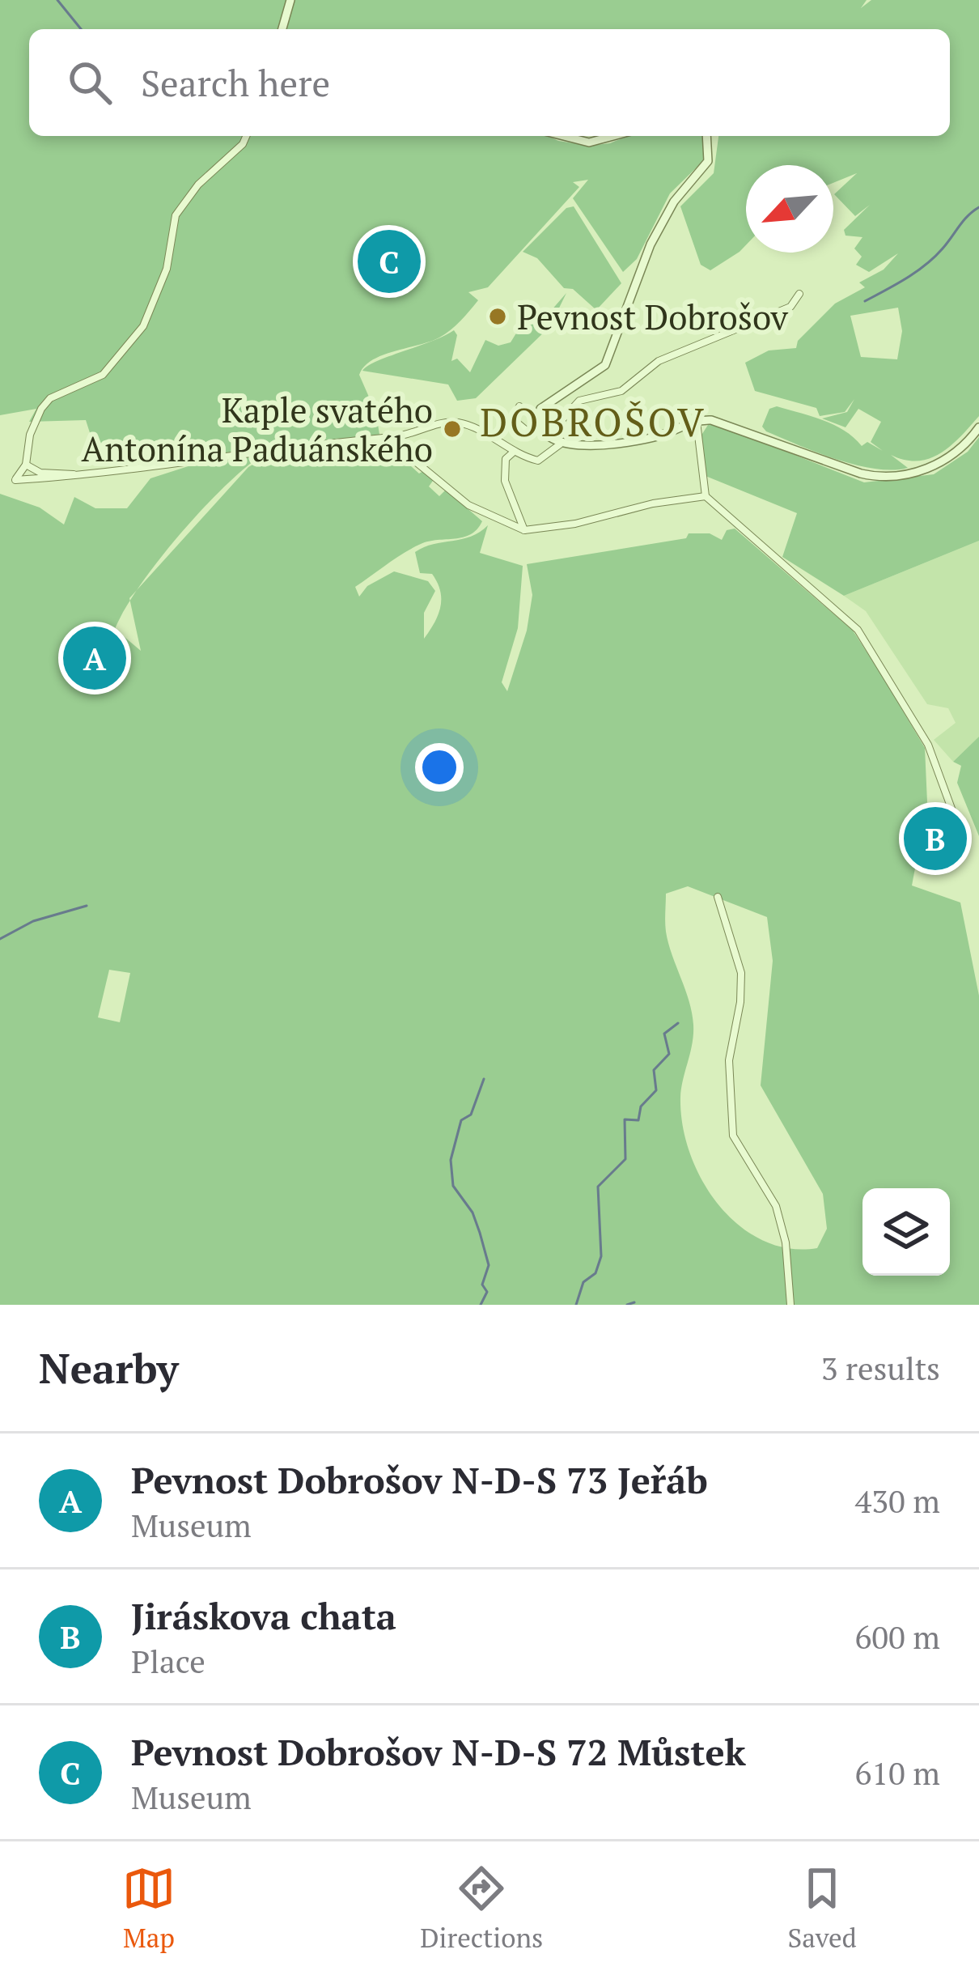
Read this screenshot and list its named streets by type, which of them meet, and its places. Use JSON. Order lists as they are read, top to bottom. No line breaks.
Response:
{"districts":["DOBROŠOV"],"places":["Pevnost Dobrošov","Kaple svatého Antonína Paduánského"],"north":"bottom left","page":{"search":"Search here","pins":["C","A","B"],"heading":["Nearby","3 results"],"list":[{"mark":"A","name":"Pevnost Dobrošov N-D-S 73 Jeřáb","note":"Museum","value":"430 m"},{"mark":"B","name":"Jiráskova chata","note":"Place","value":"600 m"},{"mark":"C","name":"Pevnost Dobrošov N-D-S 72 Můstek","note":"Museum","value":"610 m"}],"nav":["Map","Directions","Saved"]}}
